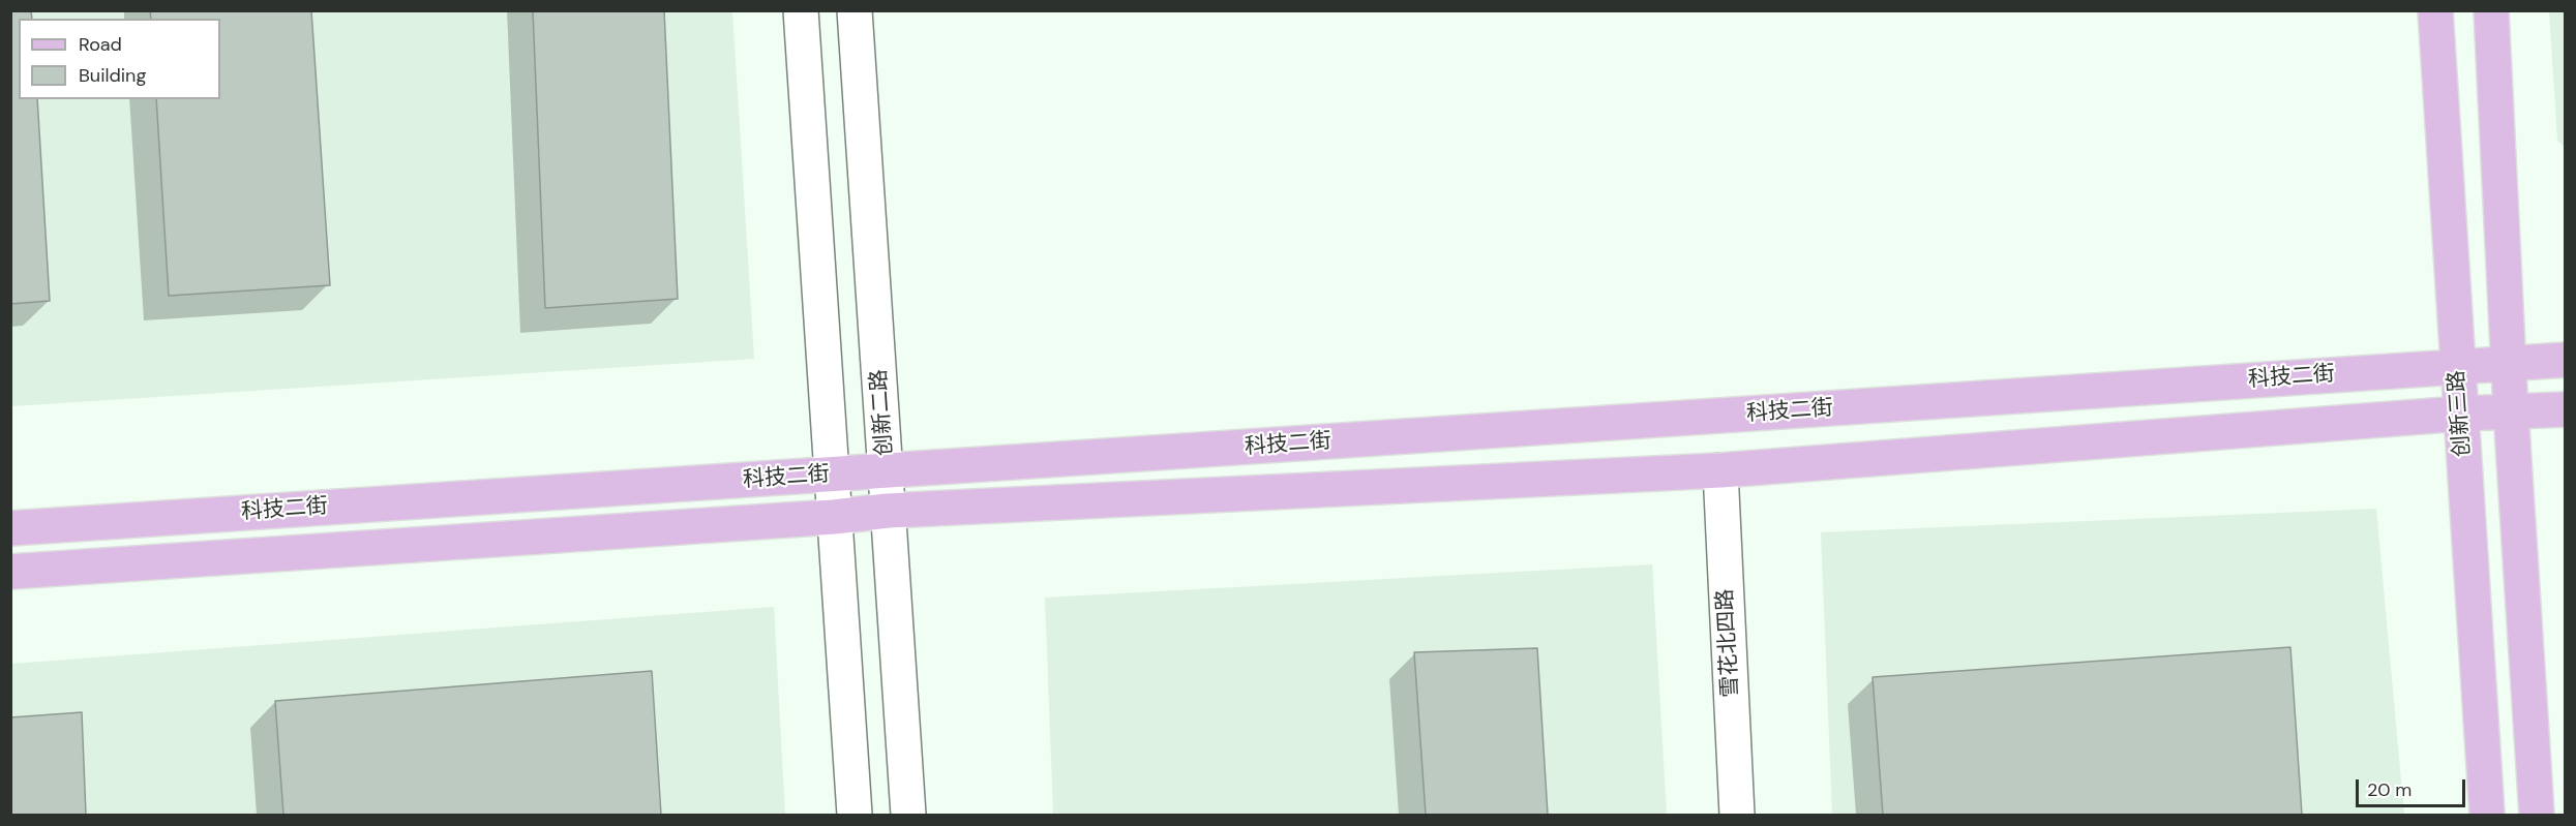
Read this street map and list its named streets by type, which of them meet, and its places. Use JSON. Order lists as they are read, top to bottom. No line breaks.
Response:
{"streets":{"main road":["科技二街","创新三路"],"street":["创新二路","雪花北四路"]},"crossings":[["科技二街","创新二路"],["科技二街","创新三路"],["科技二街","雪花北四路"]],"legend":["Road","Building"],"scale_bar":"20 m"}
